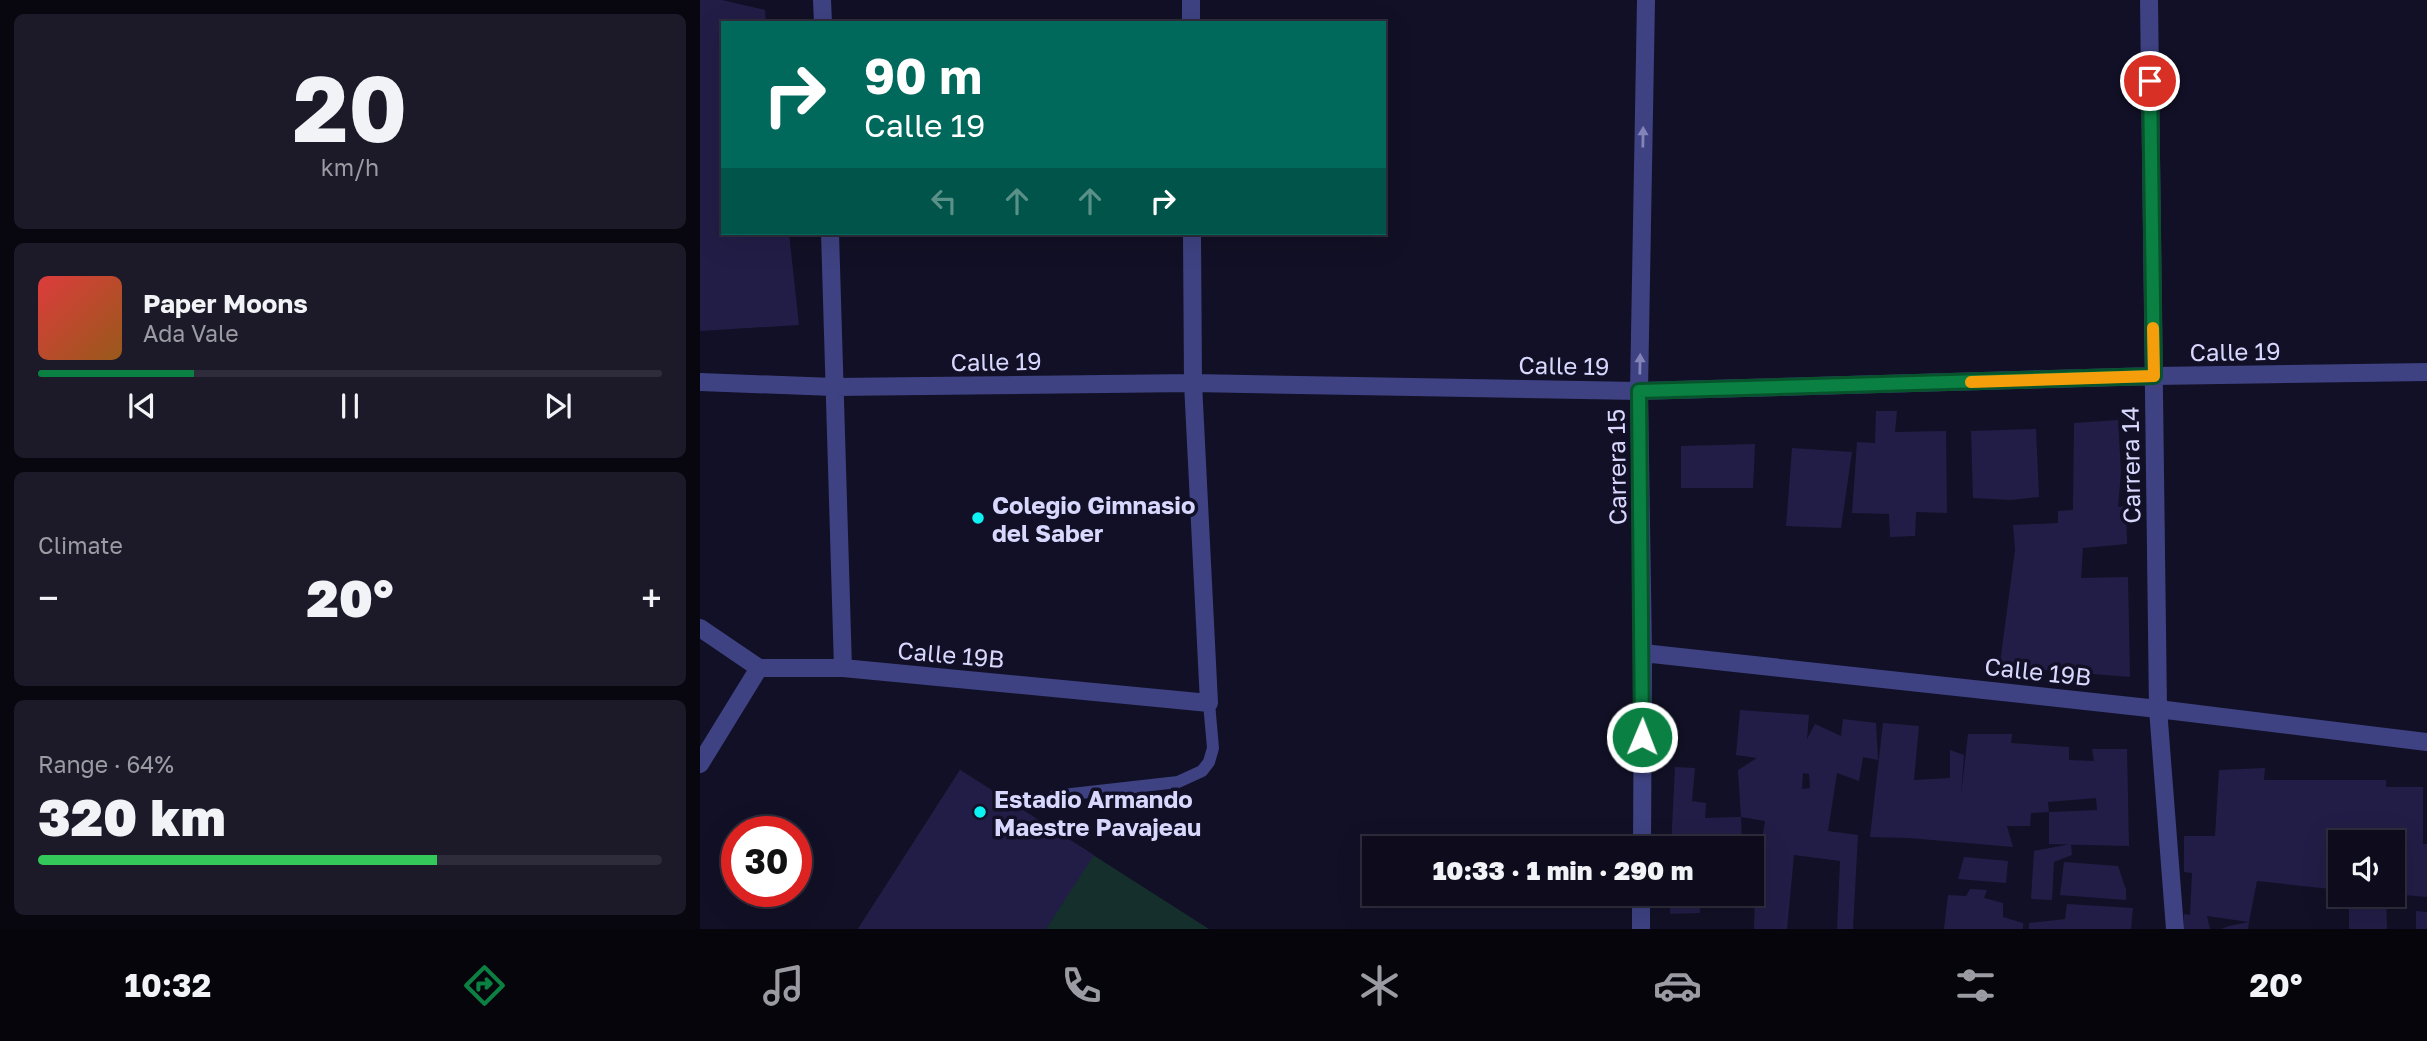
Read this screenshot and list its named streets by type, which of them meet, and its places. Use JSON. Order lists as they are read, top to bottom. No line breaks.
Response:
{"streets":{"street":["Calle 19","Carrera 14","Carrera 15","Calle 19B"]},"crossings":[["Calle 19","Carrera 14"],["Calle 19","Carrera 15"],["Carrera 14","Calle 19B"],["Carrera 15","Calle 19B"]],"one_way":["Carrera 15"],"places":["Colegio Gimnasio del Saber","Estadio Armando Maestre Pavajeau"],"page":{"tile":[["20","km/h"],"Climate",["Range · 64%","320 km"]],"turn":["90 m","Calle 19"],"song":["Paper Moons","Ada Vale"],"heat":["−","20°","+"],"limit":"30","trip":"10:33 · 1 min · 290 m","tabs":["10:32","20°"]}}
